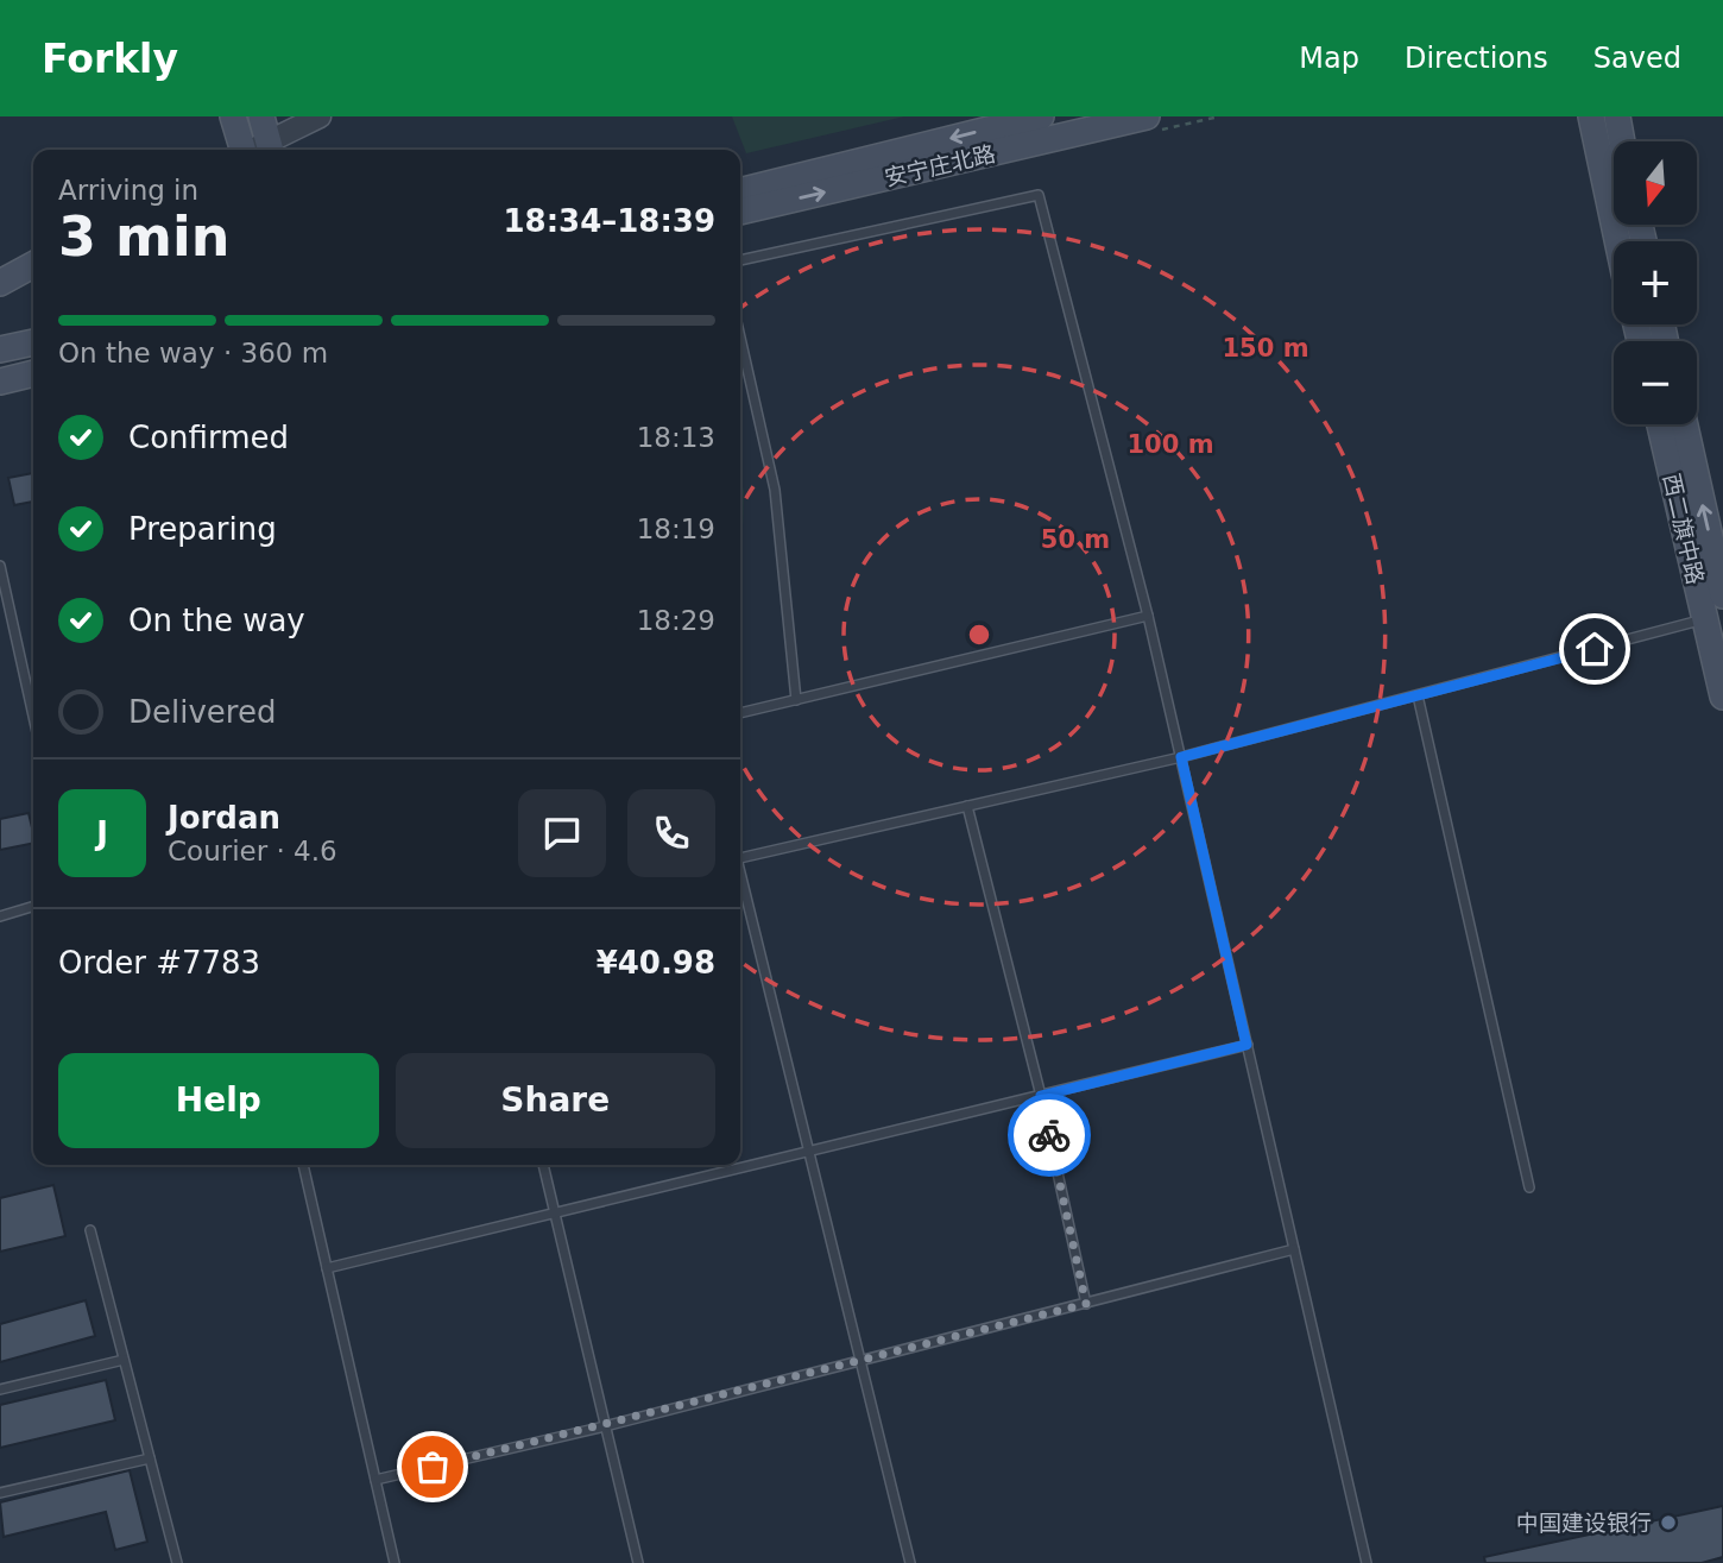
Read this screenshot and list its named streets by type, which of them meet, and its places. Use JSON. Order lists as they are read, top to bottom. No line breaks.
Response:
{"streets":{"main road":["安宁庄北路","西二旗中路"]},"places":["中国建设银行"],"north":"bottom","page":{"header":"Forkly","nav":["Map","Directions","Saved"],"map_buttons":["+","−"],"heading":["3 min","Arriving in","18:34–18:39"],"panel":["Jordan","Courier · 4.6","Order #7783","¥40.98"],"bar":"On the way · 360 m","list":[["Confirmed","18:13"],["Preparing","18:19"],["On the way","18:29"],"Delivered"],"round":"J","buttons":["Help","Share"]},"rings":["150 m","100 m","50 m"]}
